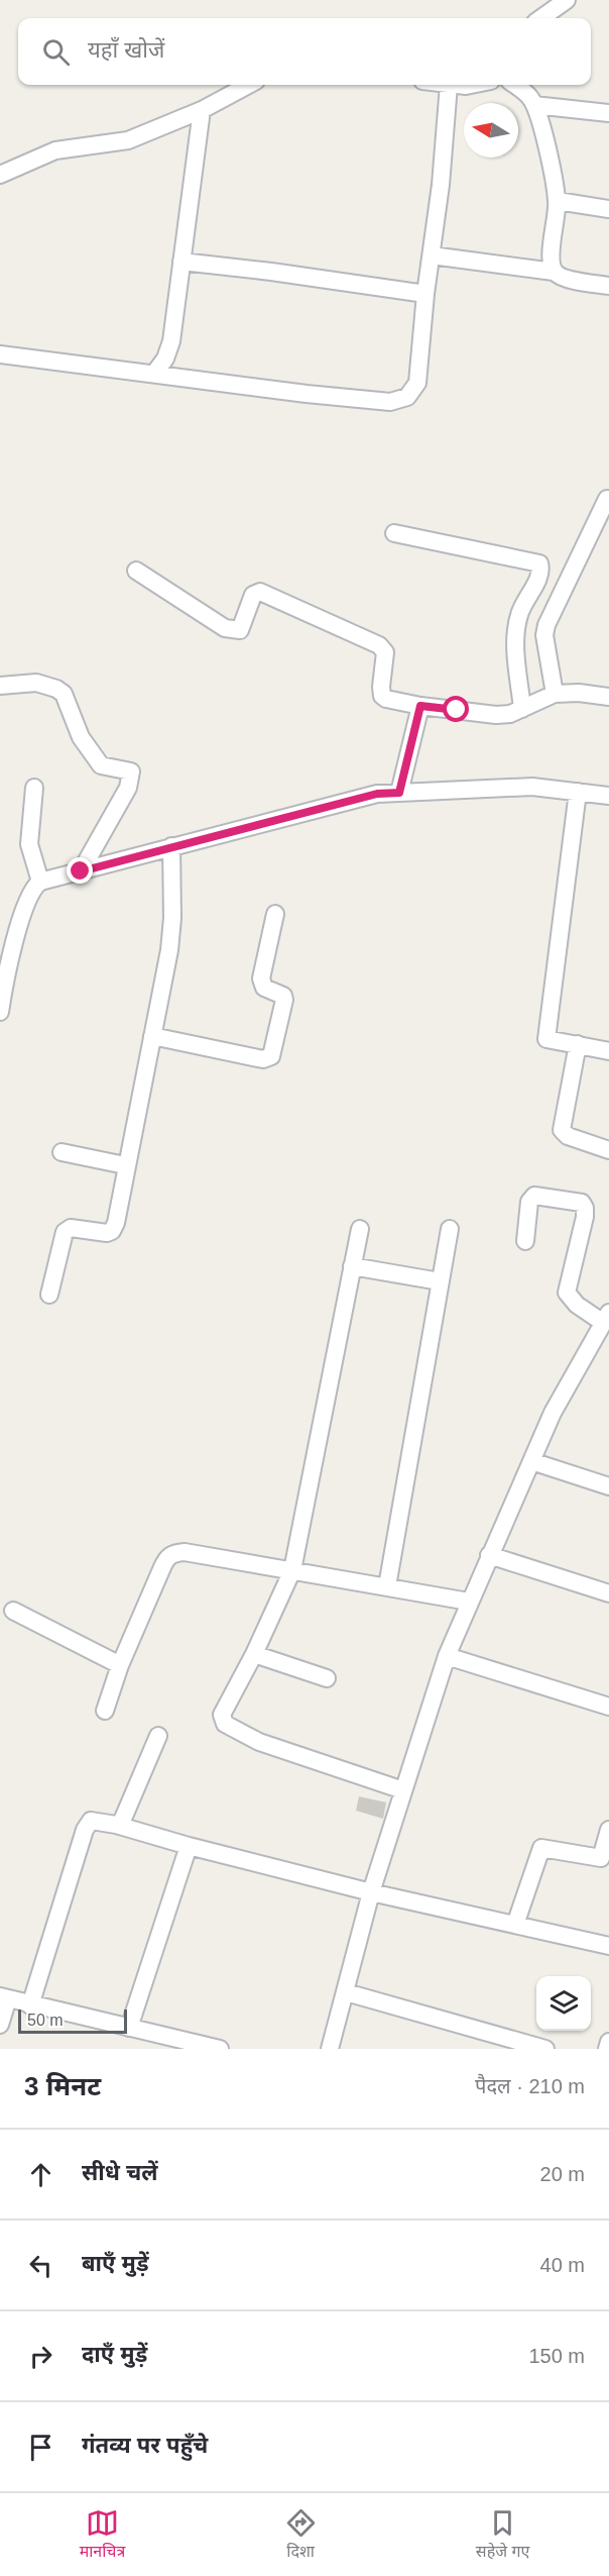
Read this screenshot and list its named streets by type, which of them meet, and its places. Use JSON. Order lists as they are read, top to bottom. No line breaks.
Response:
{"scale_bar":"50 m","north":"left","page":{"search":"यहाँ खोजें","scale":"50 m","heading":["3 मिनट","पैदल · 210 m"],"list":[["सीधे चलें","20 m"],["बाएँ मुड़ें","40 m"],["दाएँ मुड़ें","150 m"],"गंतव्य पर पहुँचे"],"nav":["मानचित्र","दिशा","सहेजे गए"]}}
